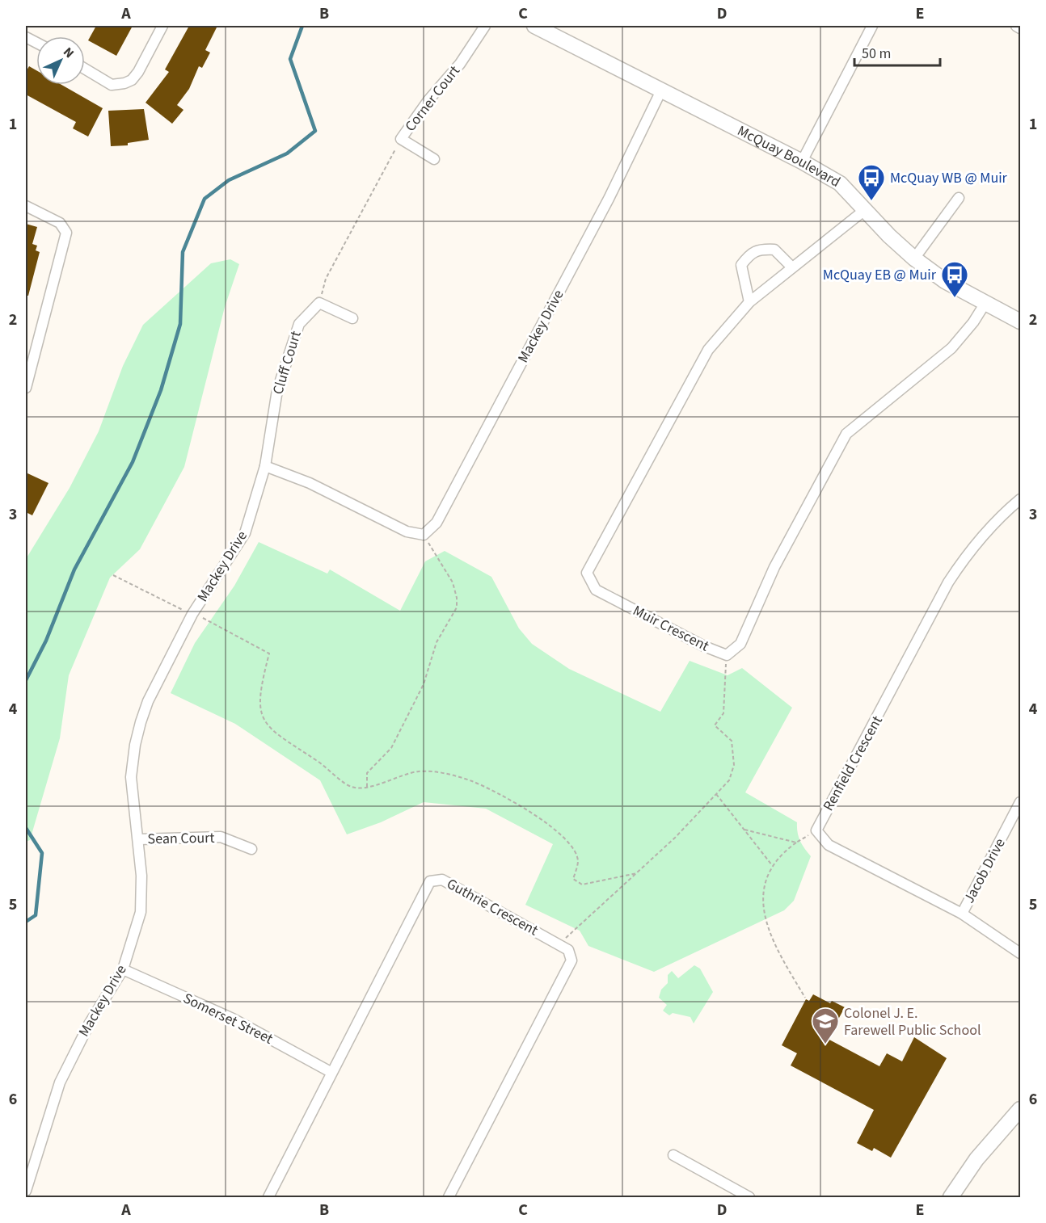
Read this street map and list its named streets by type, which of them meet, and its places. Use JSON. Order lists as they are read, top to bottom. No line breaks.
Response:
{"streets":{"street":["Corner Court","McQuay Boulevard","Mackey Drive","Cluff Court","Muir Crescent","Renfield Crescent","Sean Court","Jacob Drive","Guthrie Crescent","Somerset Street"]},"crossings":[["McQuay Boulevard","Mackey Drive"],["McQuay Boulevard","Muir Crescent"],["Mackey Drive","Cluff Court"],["Mackey Drive","Sean Court"],["Mackey Drive","Somerset Street"],["Guthrie Crescent","Somerset Street"]],"places":{"bus stop":["McQuay WB @ Muir","McQuay EB @ Muir"],"school or university":["Colonel J. E. Farewell Public School"]},"scale_bar":"50 m","north":"top right","grid":{"columns":["A","B","C","D","E"],"rows":["1","2","3","4","5","6"]}}
